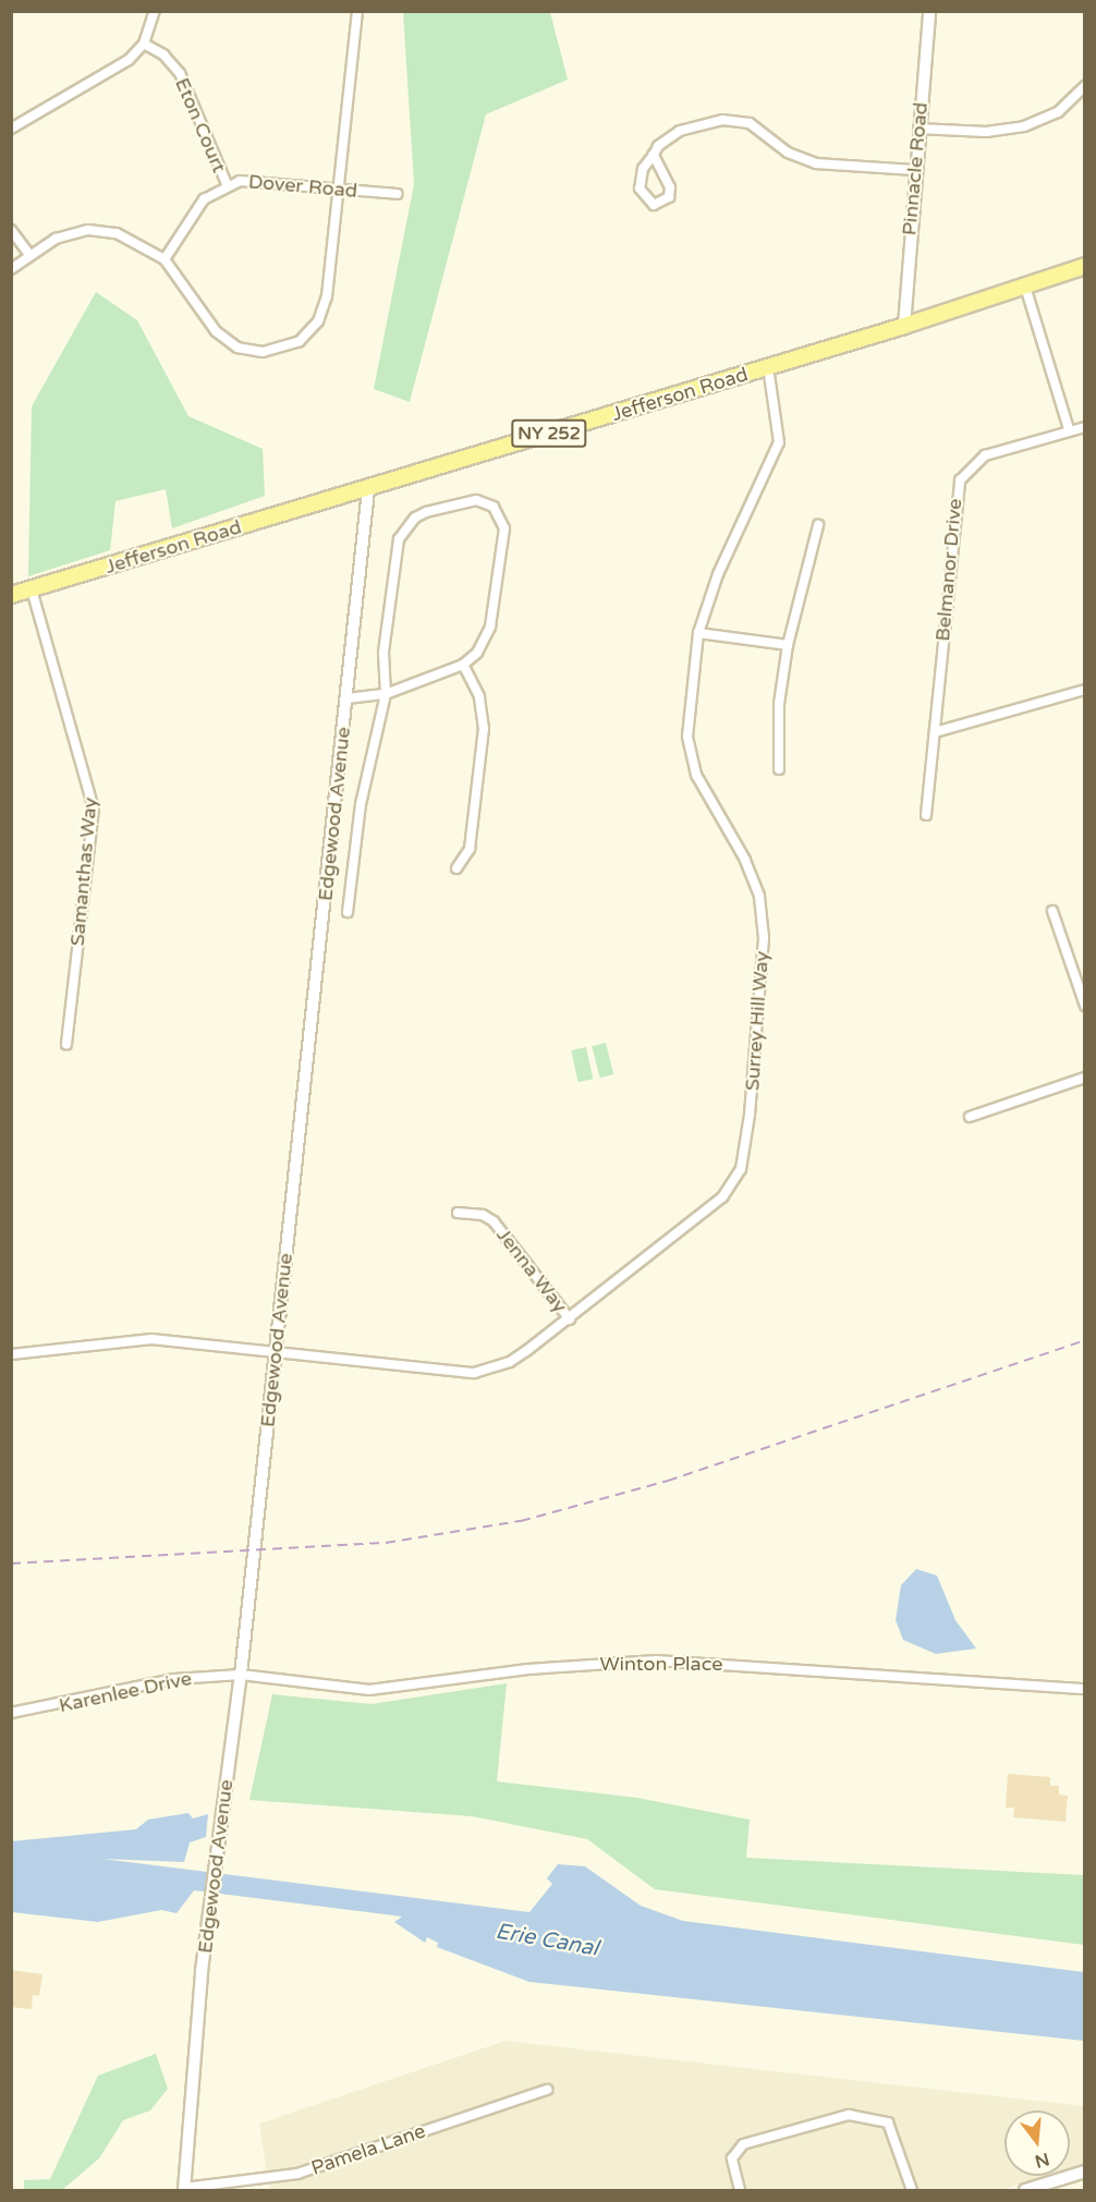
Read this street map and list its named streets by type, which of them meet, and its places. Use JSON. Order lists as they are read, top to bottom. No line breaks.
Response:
{"streets":{"main road":["Jefferson Road","NY 252"],"street":["Eton Court","Pinnacle Road","Dover Road","Belmanor Drive","Edgewood Avenue","Samanthas Way","Surrey Hill Way","Jenna Way","Winton Place","Karenlee Drive","Pamela Lane"]},"crossings":[["Eton Court","Dover Road"],["Pinnacle Road","Jefferson Road"],["Jefferson Road","Edgewood Avenue"],["Jefferson Road","Samanthas Way"],["Jefferson Road","Surrey Hill Way"],["Edgewood Avenue","Surrey Hill Way"],["Edgewood Avenue","Winton Place"],["Edgewood Avenue","Karenlee Drive"],["Edgewood Avenue","Pamela Lane"],["Surrey Hill Way","Jenna Way"],["Winton Place","Karenlee Drive"]],"water":["Erie Canal"],"north":"bottom"}
